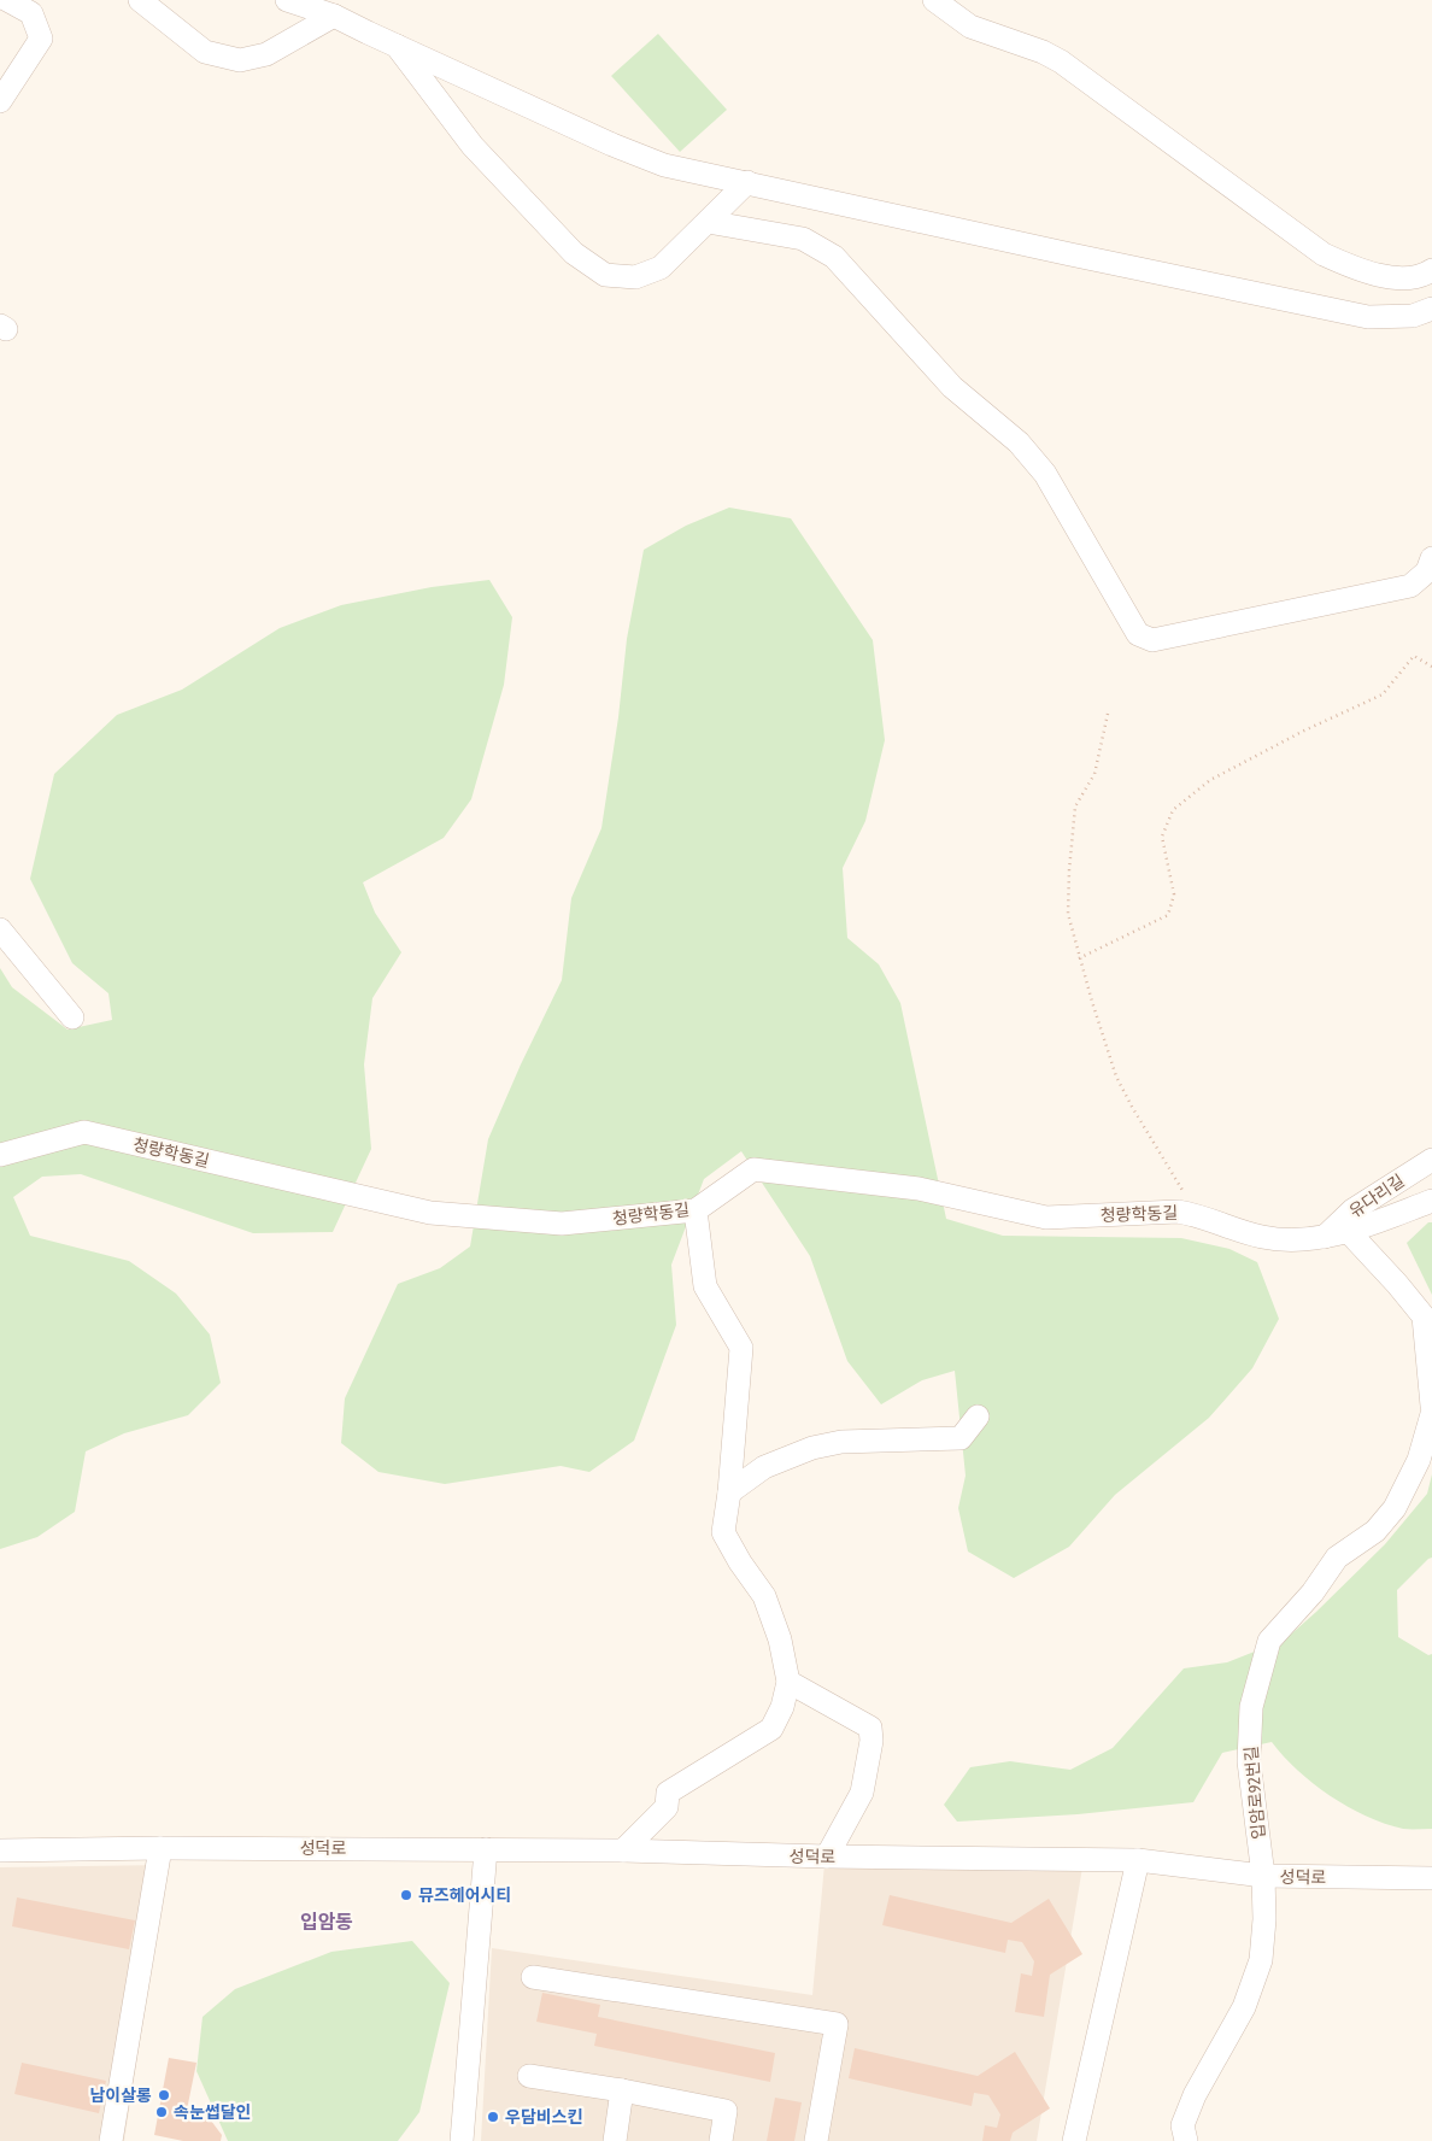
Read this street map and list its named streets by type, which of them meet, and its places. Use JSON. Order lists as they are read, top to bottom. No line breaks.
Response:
{"streets":{"street":["청량학동길","유다리길","입암로92번길","성덕로"]},"crossings":[["청량학동길","유다리길"],["입암로92번길","성덕로"]],"districts":["입암동"],"places":["뮤즈헤어시티","남이살롱","속눈썹달인","우담비스킨"]}
